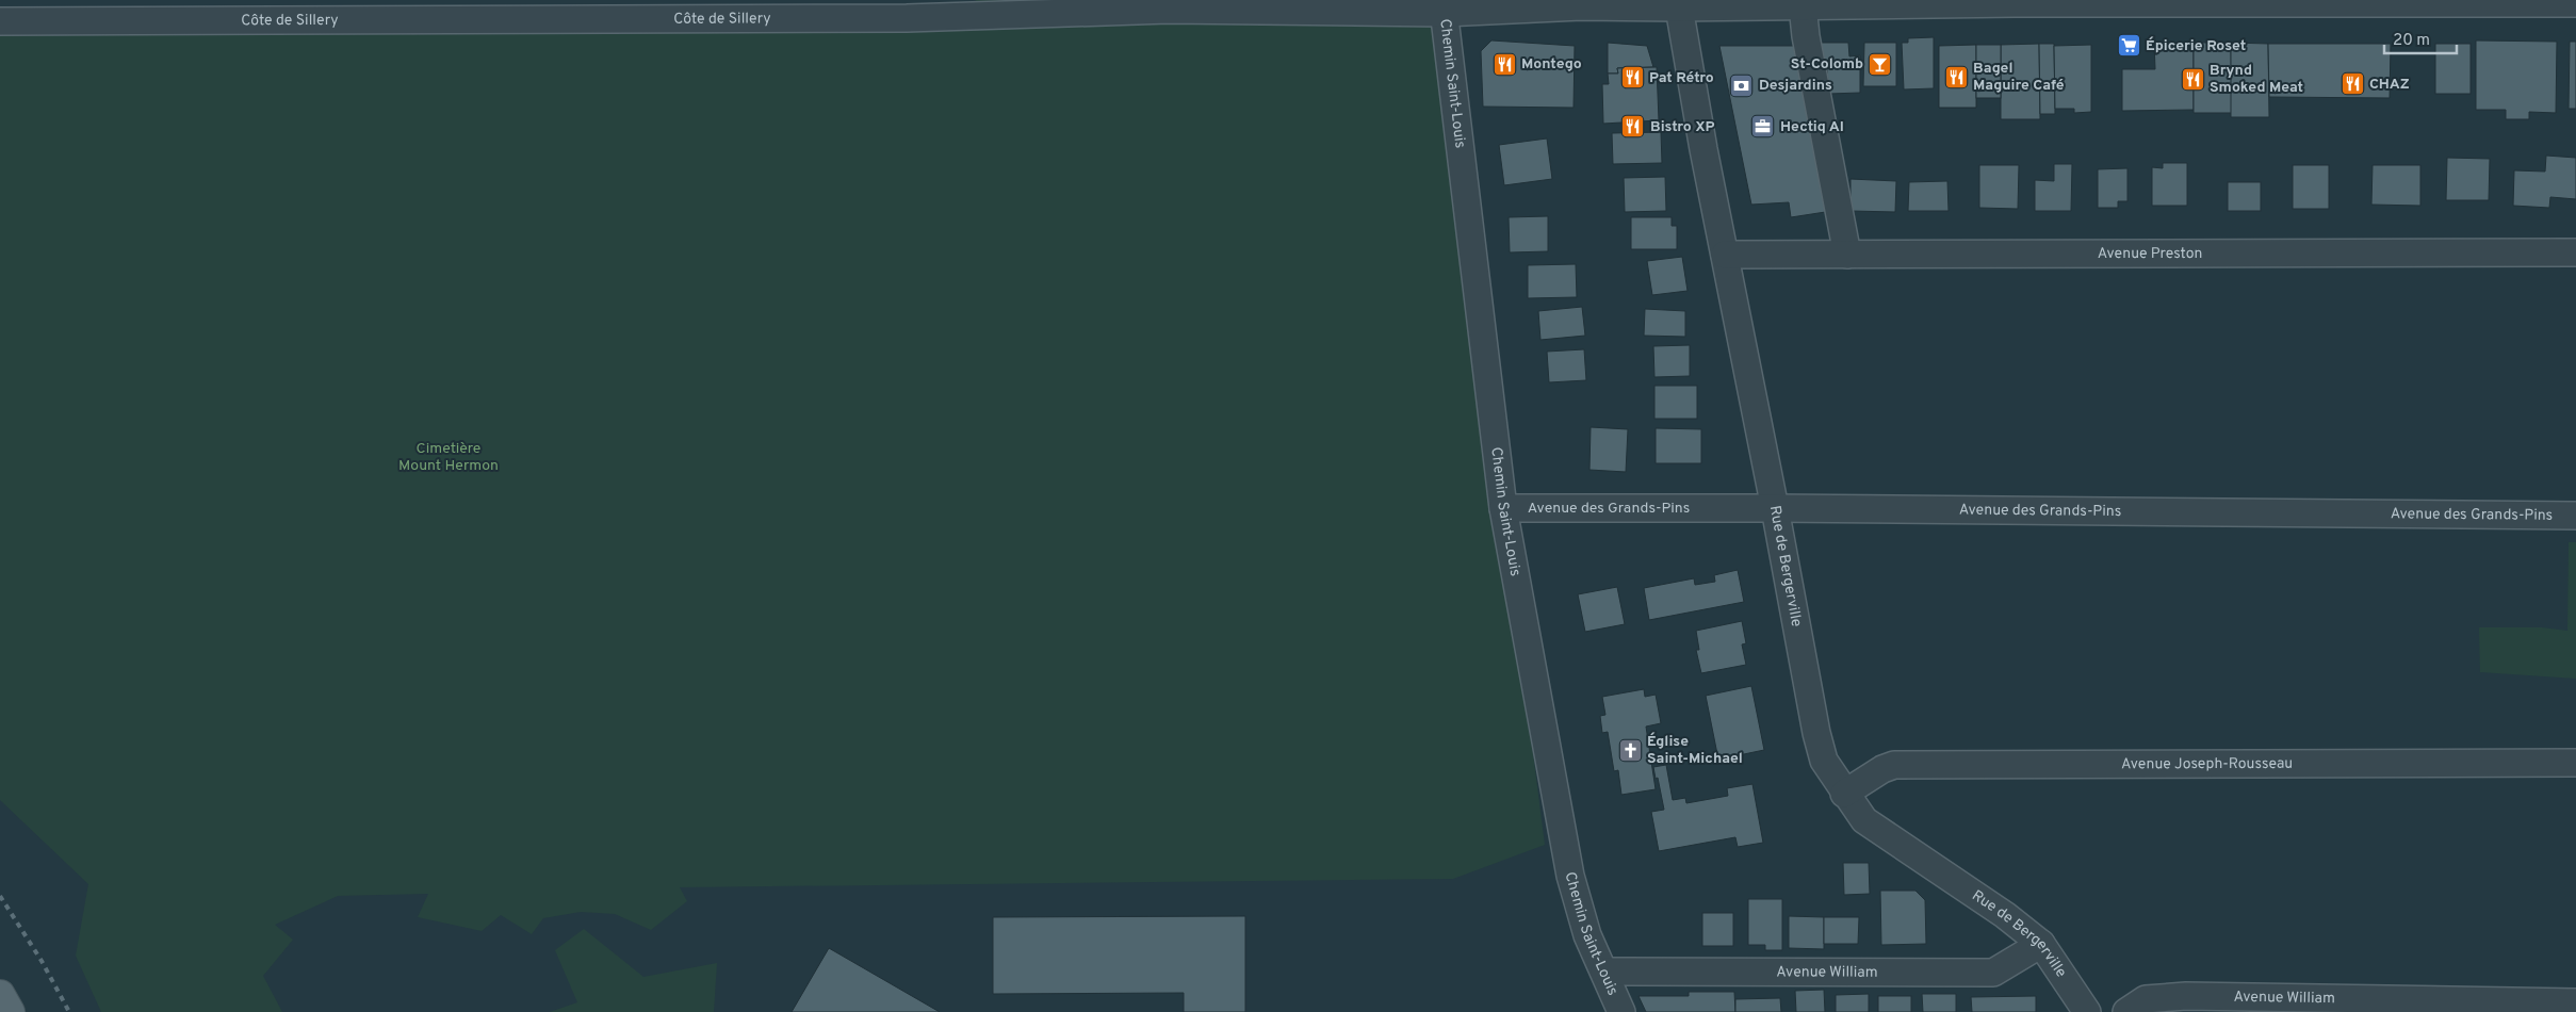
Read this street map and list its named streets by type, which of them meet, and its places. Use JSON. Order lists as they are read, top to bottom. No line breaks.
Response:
{"streets":{"street":["Côte de Sillery","Chemin Saint-Louis","Avenue Preston","Avenue des Grands-Pins","Rue de Bergerville","Avenue Joseph-Rousseau","Avenue William"]},"crossings":[["Côte de Sillery","Chemin Saint-Louis"],["Côte de Sillery","Rue de Bergerville"],["Chemin Saint-Louis","Avenue des Grands-Pins"],["Chemin Saint-Louis","Avenue William"],["Avenue Preston","Rue de Bergerville"],["Avenue des Grands-Pins","Rue de Bergerville"],["Rue de Bergerville","Avenue Joseph-Rousseau"],["Rue de Bergerville","Avenue William"]],"parks":["Cimetière Mount Hermon"],"places":{"supermarket":["Épicerie Roset"],"restaurant":["Montego","Bagel Maguire Café","Pat Rétro","Brynd Smoked Meat","CHAZ","Bistro XP"],"bar":["St-Colomb"],"bank":["Desjardins"],"office":["Hectiq AI"],"church":["Église Saint-Michael"]},"scale_bar":"20 m"}
